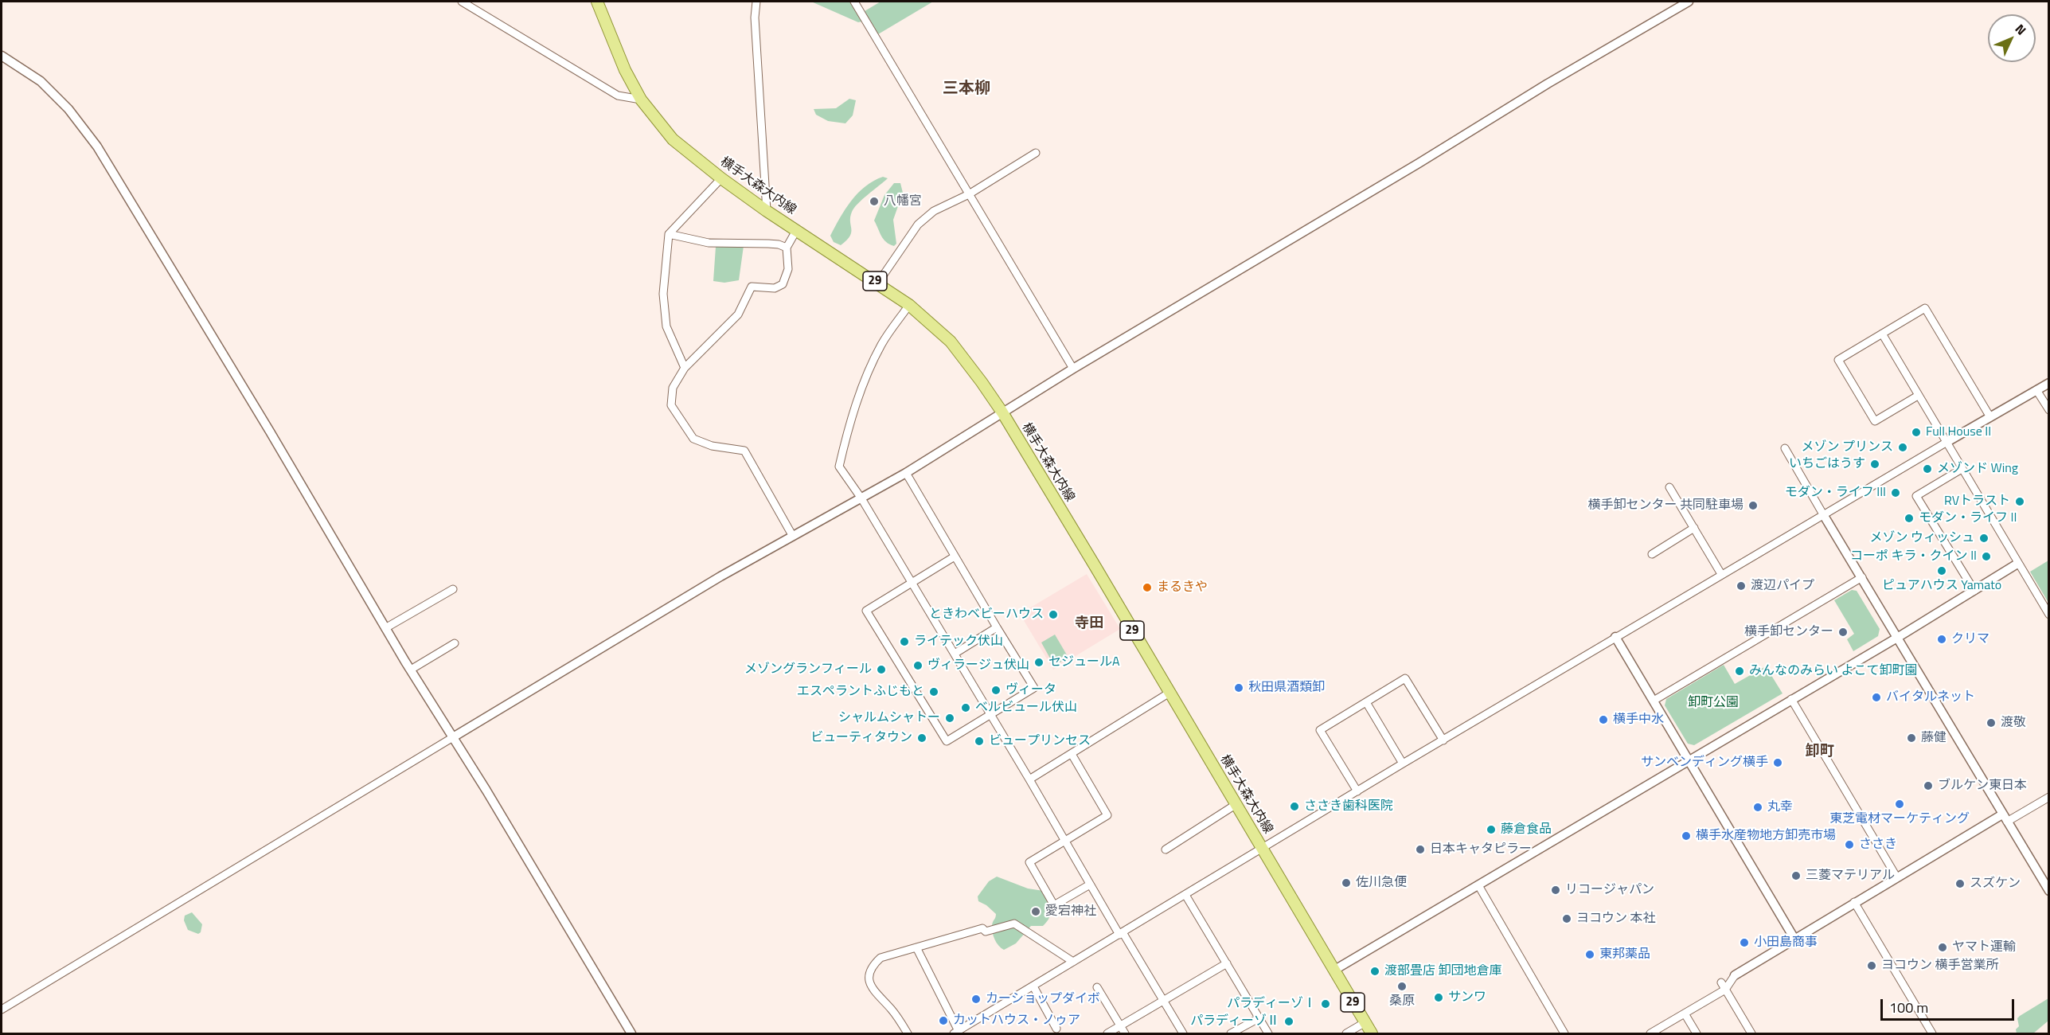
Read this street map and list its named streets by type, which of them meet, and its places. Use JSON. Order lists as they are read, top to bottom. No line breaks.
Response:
{"streets":{"main road":["横手大森大内線","29"]},"districts":["三本柳","寺田","卸町"],"parks":["卸町公園"],"places":["八幡宮","Full House II","メゾン プリンス","いちごはうす","メゾンド Wing","モダン・ライフ III","RVトラスト","横手卸センター 共同駐車場","モダン・ライフ II","メゾン ウィッシュ","コーポ キラ・クイン II","ピュアハウス Yamato","渡辺パイプ","まるきや","ときわベビーハウス","横手卸センター","クリマ","ライテック伏山","セジュールA","ヴィラージュ伏山","メゾングランフィール","みんなのみらい よこて卸町園","秋田県酒類卸","ヴィータ","エスペラントふじもと","バイタルネット","ベルビュール伏山","シャルムシャトー","横手中水","渡敬","ビューティタウン","藤健","ビュープリンセス","サンベンディング横手","ブルケン東日本","東芝電材マーケティング","ささき歯科医院","丸幸","藤倉食品","横手水産物地方卸売市場","ささき","日本キャタピラー","三菱マテリアル","佐川急便","スズケン","リコージャパン","愛宕神社","ヨコウン 本社","小田島商事","ヤマト運輸","東邦薬品","ヨコウン 横手営業所","渡部畳店 卸団地倉庫","桑原","サンワ","カーショップダイボ","パラディーゾⅠ","カットハウス・ノゥア","パラディーゾⅡ"],"scale_bar":"100 m","north":"top right"}
